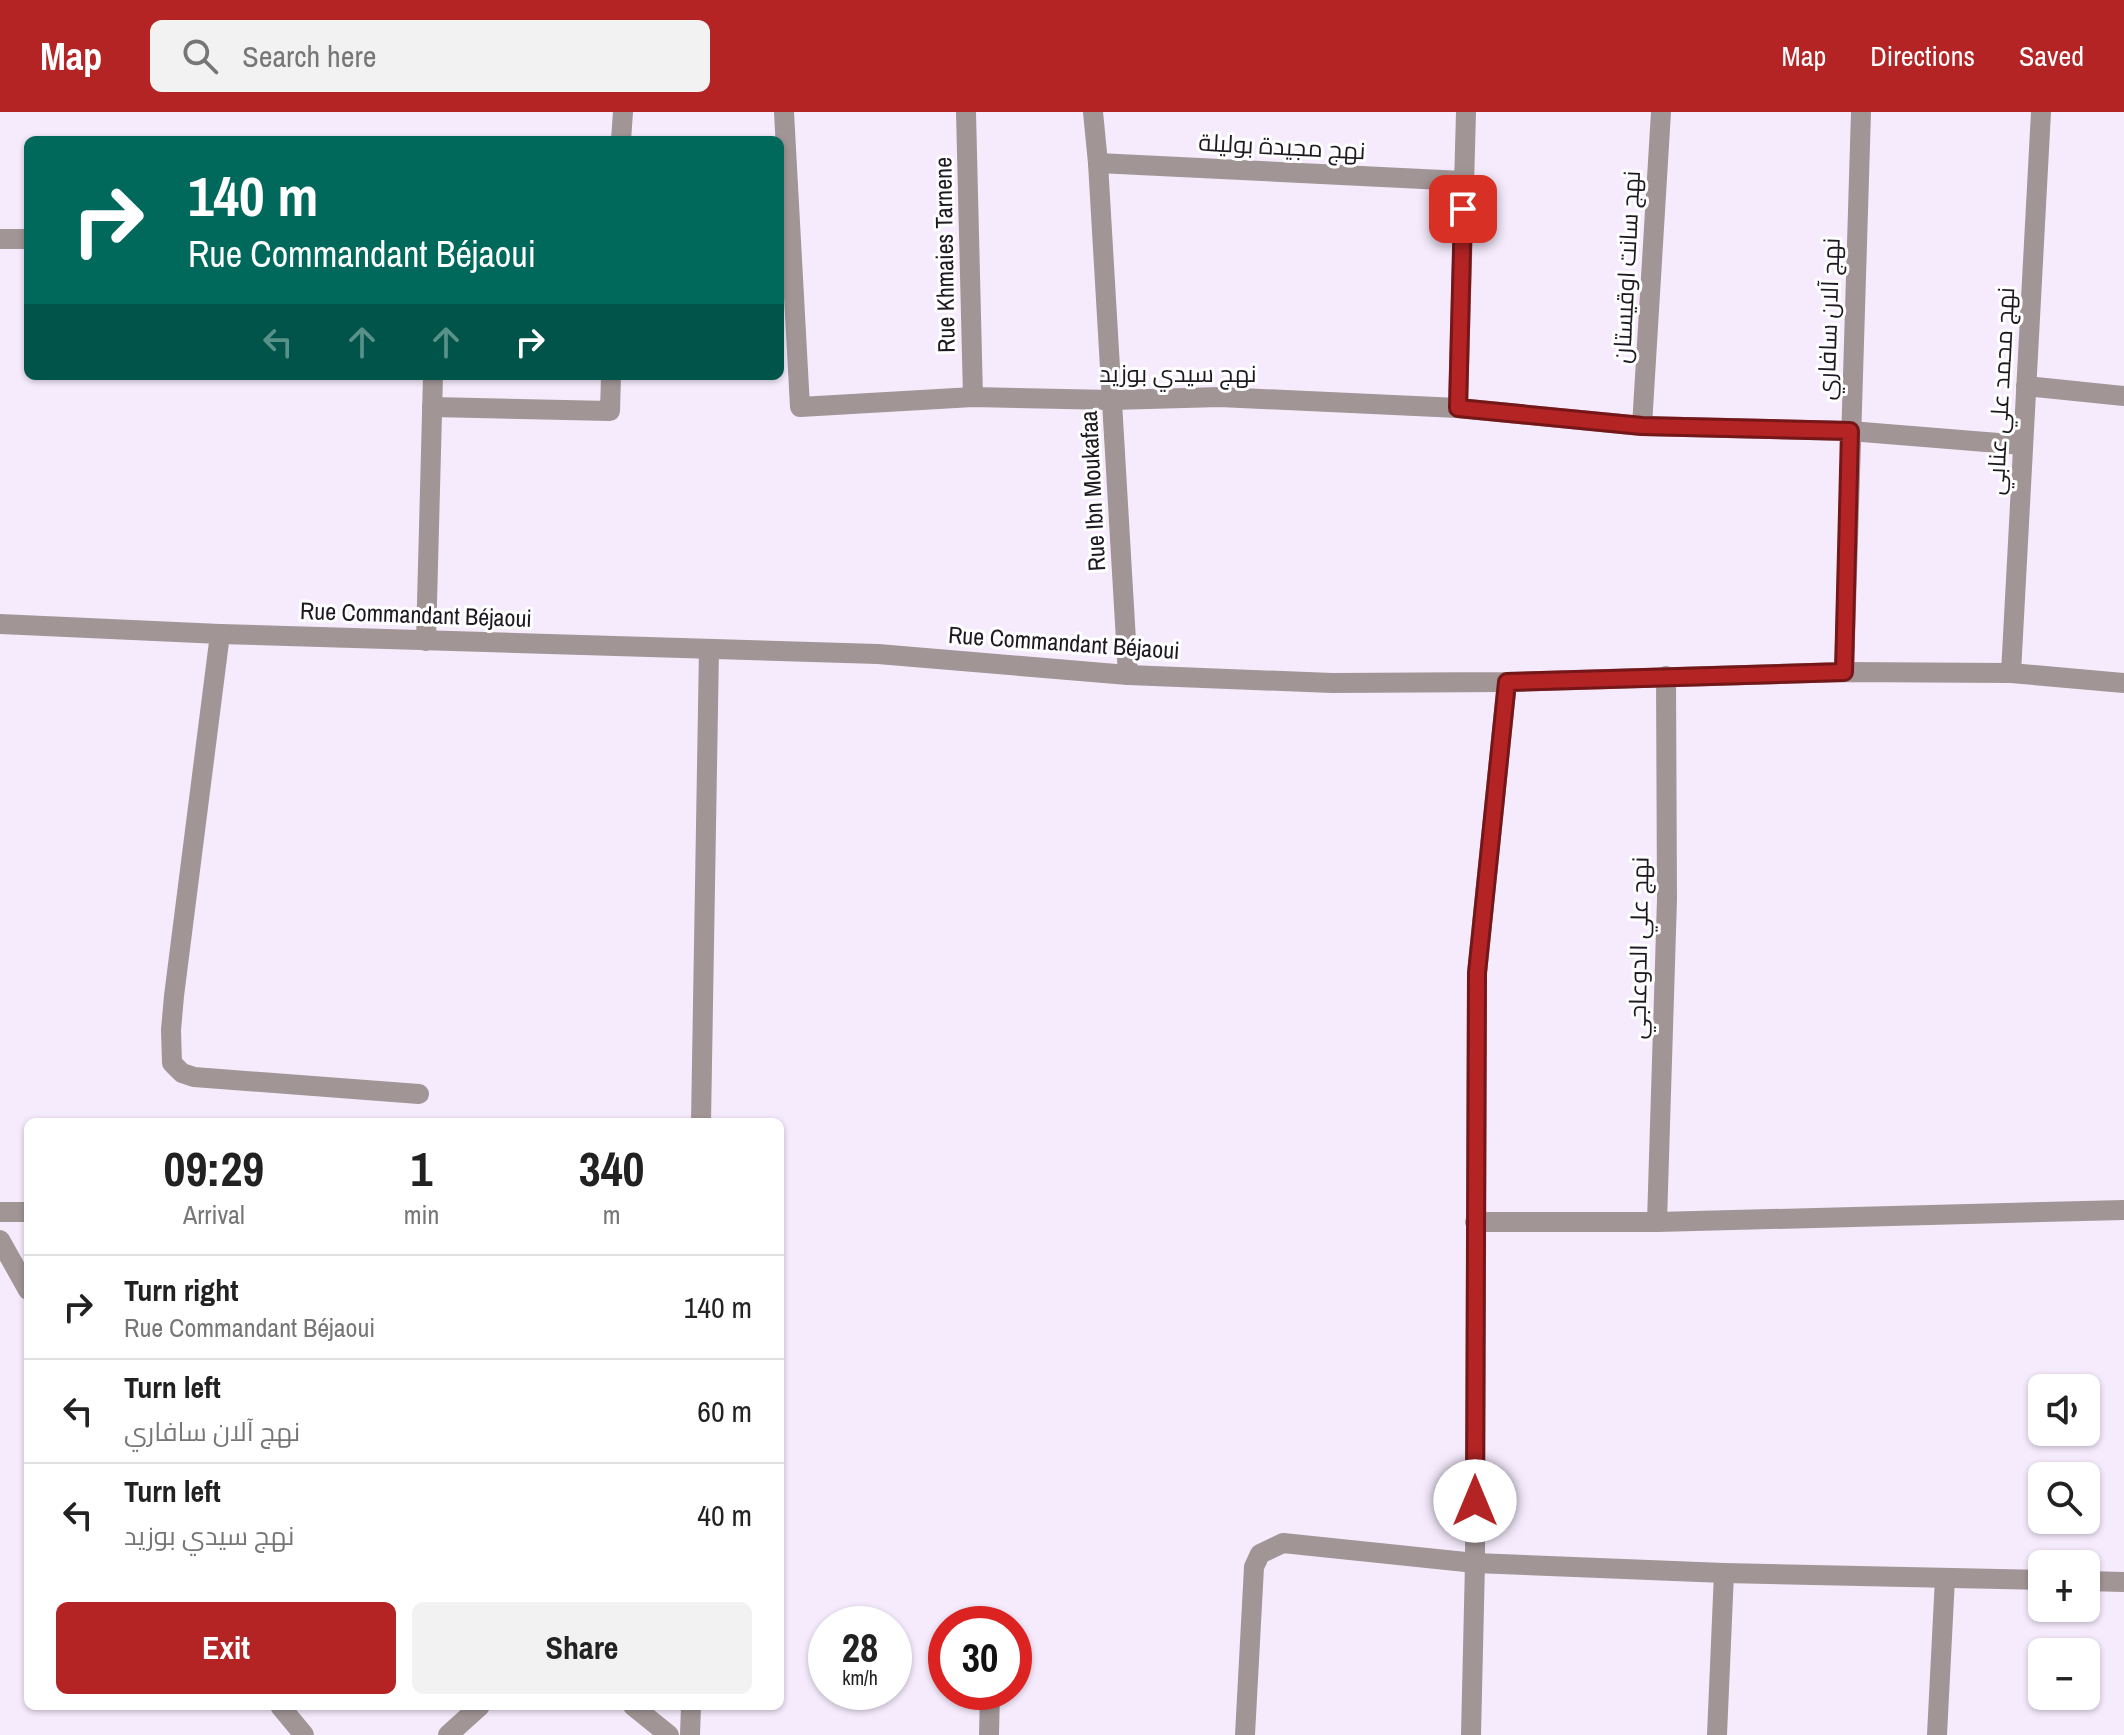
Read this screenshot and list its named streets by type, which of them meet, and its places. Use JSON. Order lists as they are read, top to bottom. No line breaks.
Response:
{"streets":{"street":["نهج مجيدة بوليلة","Rue Khmaies Tarnene","نهج سانت اوقيستان","نهج آلان سافاري","نهج سيدي بوزيد","نهج محمد علي عنابي","Rue Ibn Moukafaa","Rue Commandant Béjaoui","نهج علي الدوعاجي"]},"crossings":[["نهج مجيدة بوليلة","Rue Ibn Moukafaa"],["Rue Khmaies Tarnene","نهج سيدي بوزيد"],["نهج سانت اوقيستان","نهج سيدي بوزيد"],["نهج آلان سافاري","نهج سيدي بوزيد"],["نهج آلان سافاري","Rue Commandant Béjaoui"],["نهج سيدي بوزيد","نهج محمد علي عنابي"],["نهج سيدي بوزيد","Rue Ibn Moukafaa"],["نهج محمد علي عنابي","Rue Commandant Béjaoui"],["Rue Ibn Moukafaa","Rue Commandant Béjaoui"],["Rue Commandant Béjaoui","نهج علي الدوعاجي"]],"page":{"header":"Map","search":"Search here","nav":["Map","Directions","Saved"],"turn":["140 m","Rue Commandant Béjaoui"],"eta":["09:29","Arrival","1","min","340","m"],"list":[{"name":"Turn right","note":"Rue Commandant Béjaoui","value":"140 m"},{"name":"Turn left","note":"نهج آلان سافاري","value":"60 m"},{"name":"Turn left","note":"نهج سيدي بوزيد","value":"40 m"}],"map_buttons":["+","−"],"buttons":["Exit","Share"],"speed":"28 km/h","limit":"30"}}
